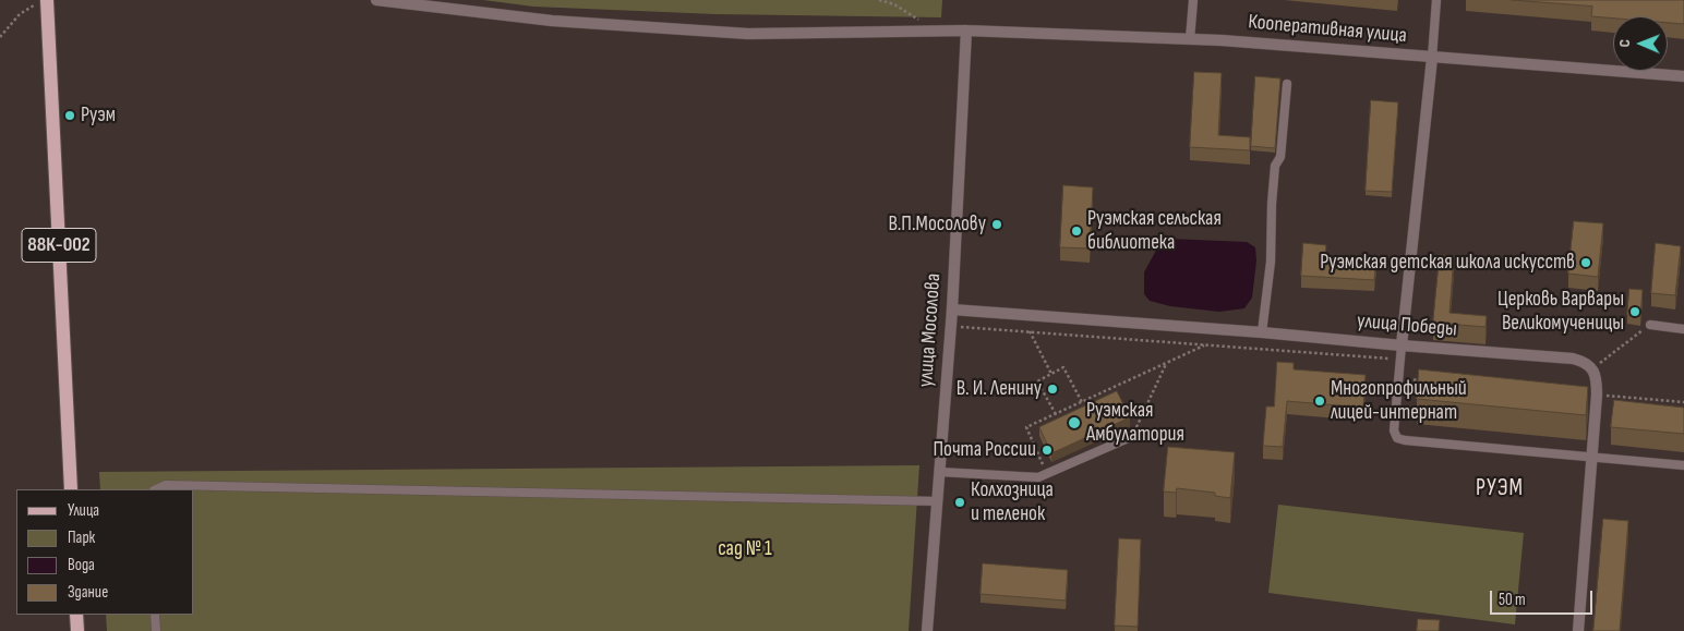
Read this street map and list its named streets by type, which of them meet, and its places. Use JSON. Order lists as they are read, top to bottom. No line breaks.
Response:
{"streets":{"main road":["88К-002"],"street":["Кооперативная улица","улица Победы","улица Мосолова"]},"crossings":[["Кооперативная улица","улица Мосолова"],["улица Победы","улица Мосолова"]],"districts":["РУЭМ"],"parks":["сад № 1"],"places":["Руэм","В.П.Мосолову","Руэмская сельская библиотека","Руэмская детская школа искусств","Церковь Варвары Великомученицы","В. И. Ленину","Многопрофильный лицей-интернат","Руэмская Амбулатория","Почта России","Колхозница и теленок"],"legend":["Улица","Парк","Вода","Здание"],"scale_bar":"50 m","north":"left"}
